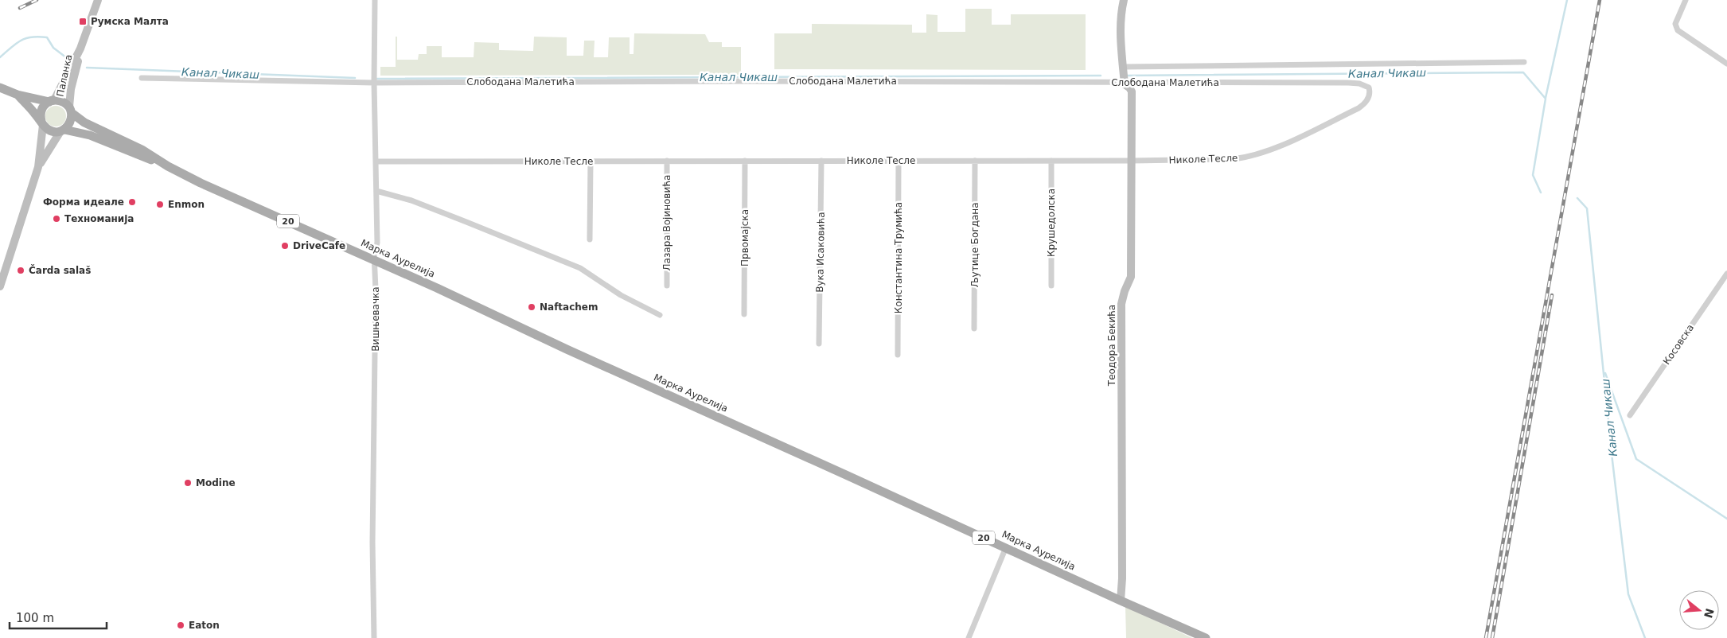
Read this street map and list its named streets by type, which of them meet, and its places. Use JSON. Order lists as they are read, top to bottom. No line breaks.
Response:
{"streets":{"main road":["20","Марка Аурелија"],"street":["Паланка","Слободана Малетића","Николе Тесле","Лазара Војиновића","Крушедолска","Првомајска","Љутице Богдана","Вука Исаковића","Константина Трумића","Вишњевачка","Косовска","Теодора Бекића"]},"crossings":[["Паланка","20"],["Паланка","Марка Аурелија"],["Слободана Малетића","Николе Тесле"],["Слободана Малетића","Вишњевачка"],["Слободана Малетића","Теодора Бекића"],["Николе Тесле","Лазара Војиновића"],["Николе Тесле","Крушедолска"],["Николе Тесле","Првомајска"],["Николе Тесле","Љутице Богдана"],["Николе Тесле","Вука Исаковића"],["Николе Тесле","Константина Трумића"],["Николе Тесле","Вишњевачка"],["Николе Тесле","Теодора Бекића"],["20","Марка Аурелија"],["Марка Аурелија","Вишњевачка"],["Марка Аурелија","Теодора Бекића"]],"water":["Канал Чикаш"],"places":{"transit":["Румска Малта"],"other":["Форма идеале","Enmon","Техноманија","DriveCafe","Čarda salaš","Naftachem","Modine","Eaton"]},"scale_bar":"100 m","north":"right"}
